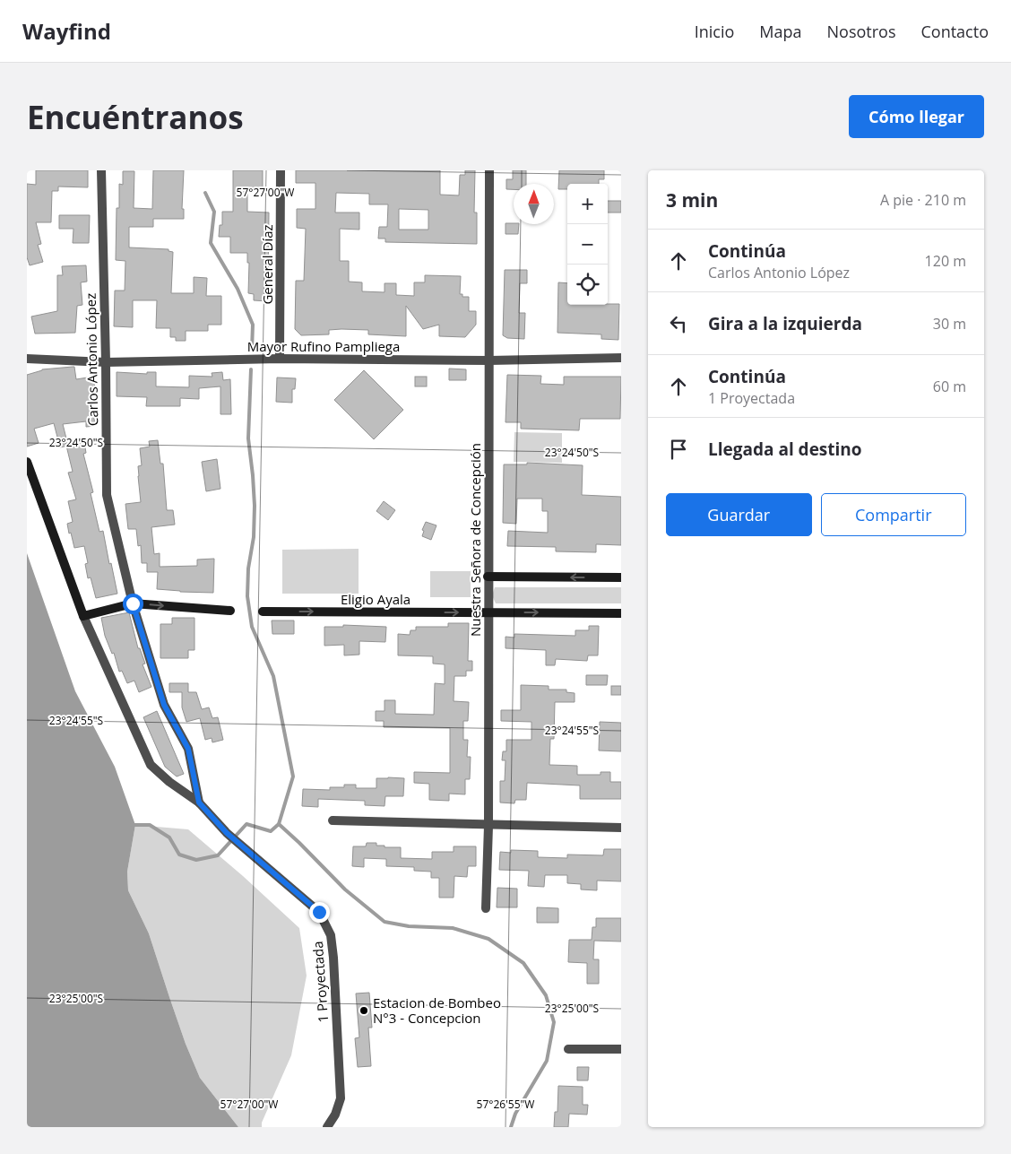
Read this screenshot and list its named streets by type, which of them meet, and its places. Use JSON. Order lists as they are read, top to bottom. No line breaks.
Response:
{"streets":{"street":["General Díaz","Mayor Rufino Pampliega","Carlos Antonio López","Nuestra Señora de Concepción","Eligio Ayala","1 Proyectada"]},"crossings":[["General Díaz","Mayor Rufino Pampliega"],["Mayor Rufino Pampliega","Carlos Antonio López"],["Mayor Rufino Pampliega","Nuestra Señora de Concepción"],["Carlos Antonio López","1 Proyectada"],["Nuestra Señora de Concepción","Eligio Ayala"]],"places":["Estacion de Bombeo N°3 - Concepcion"],"north":"top","page":{"header":"Wayfind","nav":["Inicio","Mapa","Nosotros","Contacto"],"buttons":["Cómo llegar",["Guardar","Compartir"]],"title":"Encuéntranos","heading":["3 min","A pie · 210 m"],"map_buttons":["+","−"],"list":[["Continúa","Carlos Antonio López","120 m"],["Gira a la izquierda","30 m"],["Continúa","1 Proyectada","60 m"],"Llegada al destino"]},"coordinates":["57°27'00\"W","23°24'50\"S","23°24'55\"S","23°25'00\"S","57°26'55\"W"]}
